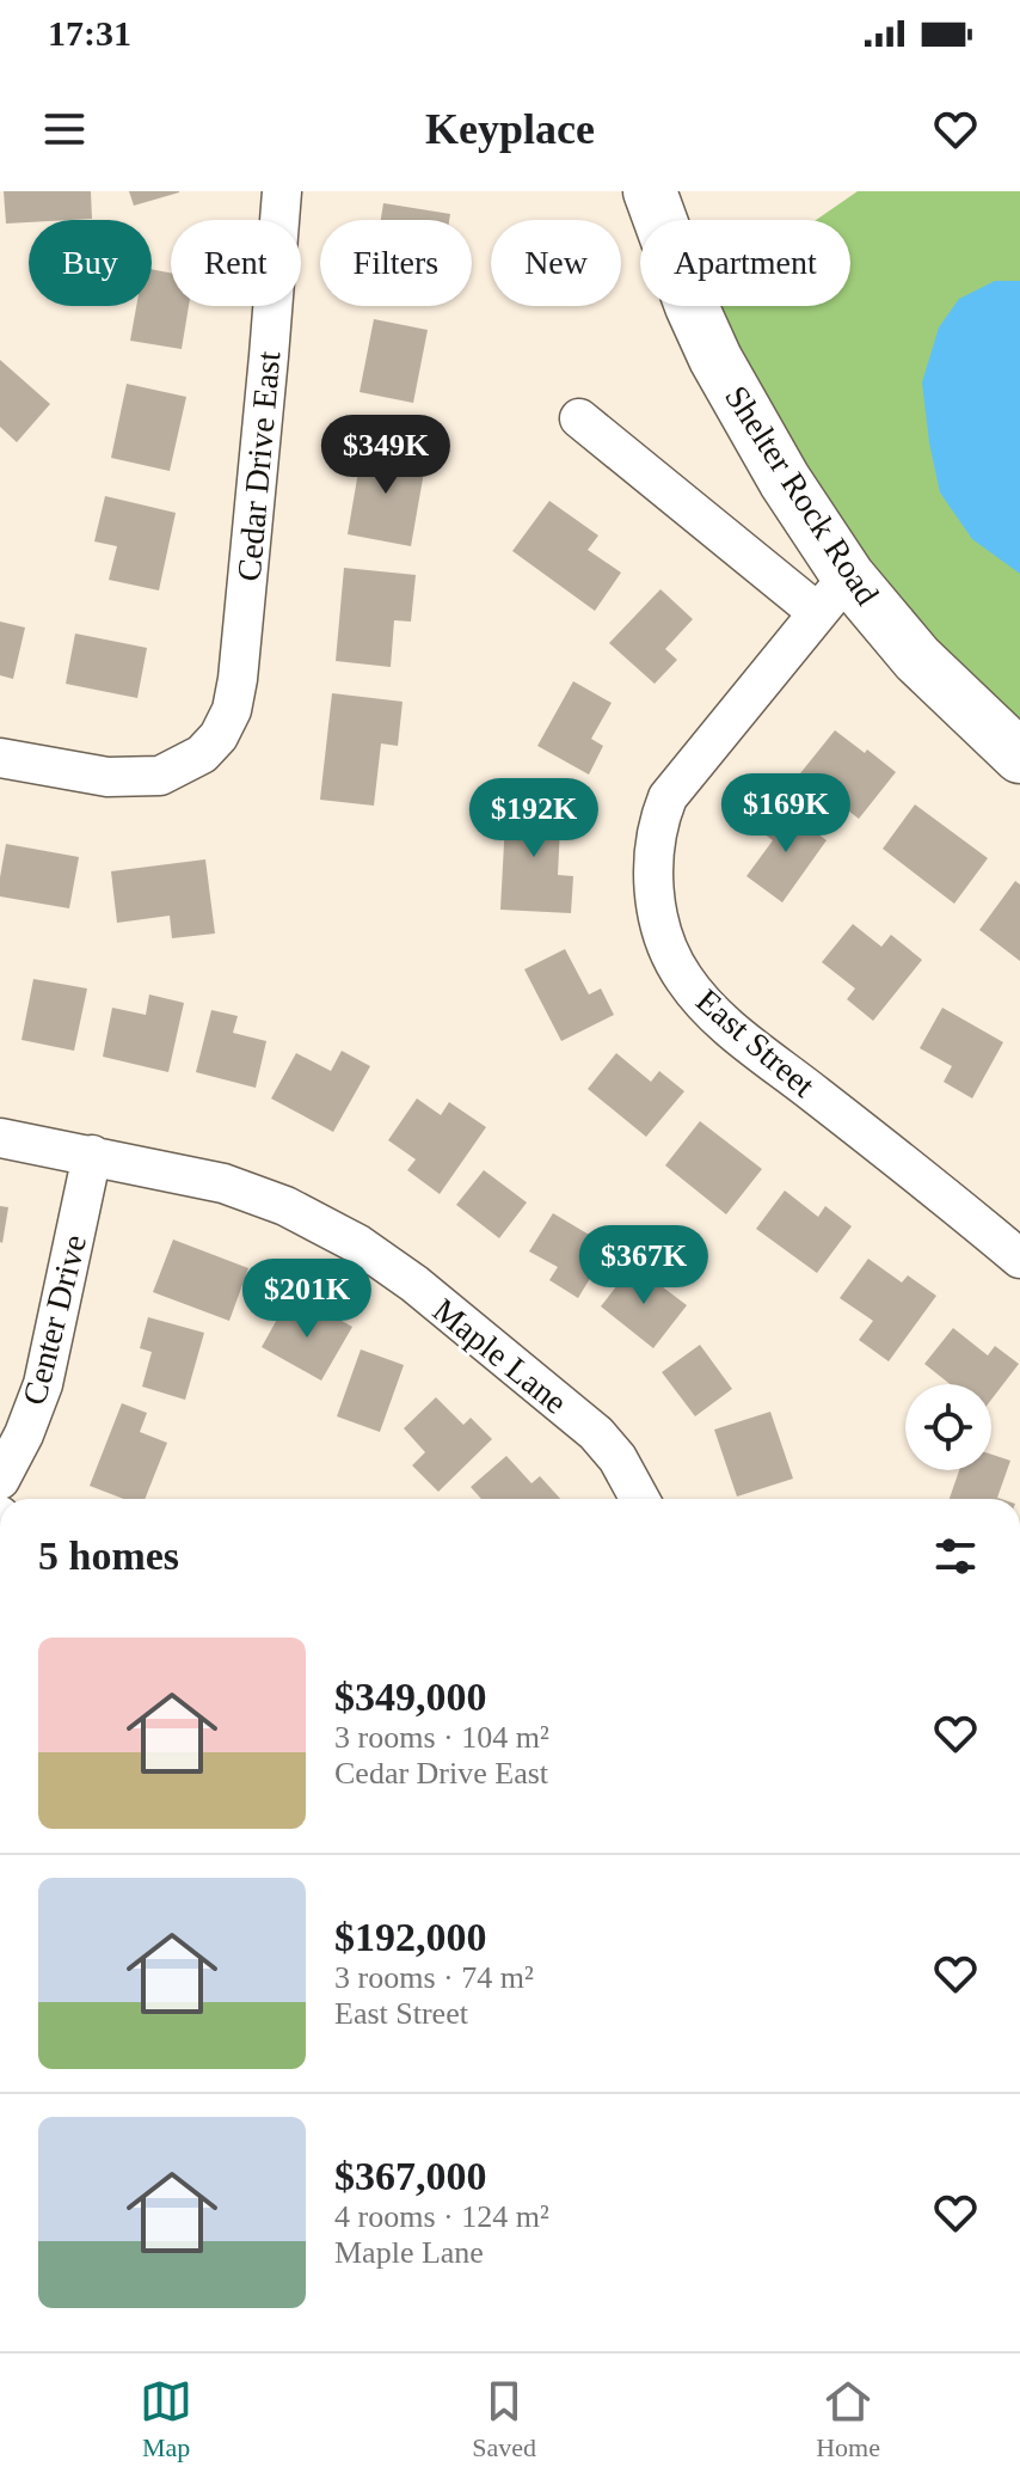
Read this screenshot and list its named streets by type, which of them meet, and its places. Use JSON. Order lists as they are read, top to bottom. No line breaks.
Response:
{"streets":{"main road":["Shelter Rock Road"],"street":["Cedar Drive East","East Street","Center Drive","Maple Lane"]},"crossings":[["Shelter Rock Road","East Street"],["Center Drive","Maple Lane"]],"page":{"status":"17:31","header":"Keyplace","chip":["Buy","Rent","Filters","New","Apartment"],"price":["$349K","$169K","$192K","$367K","$201K"],"heading":"5 homes","list":[{"name":"$349,000","note":"3 rooms · 104 m² · Cedar Drive East"},{"name":"$192,000","note":"3 rooms · 74 m² · East Street"},{"name":"$367,000","note":"4 rooms · 124 m² · Maple Lane"}],"tabs":["Map","Saved","Home"]}}
